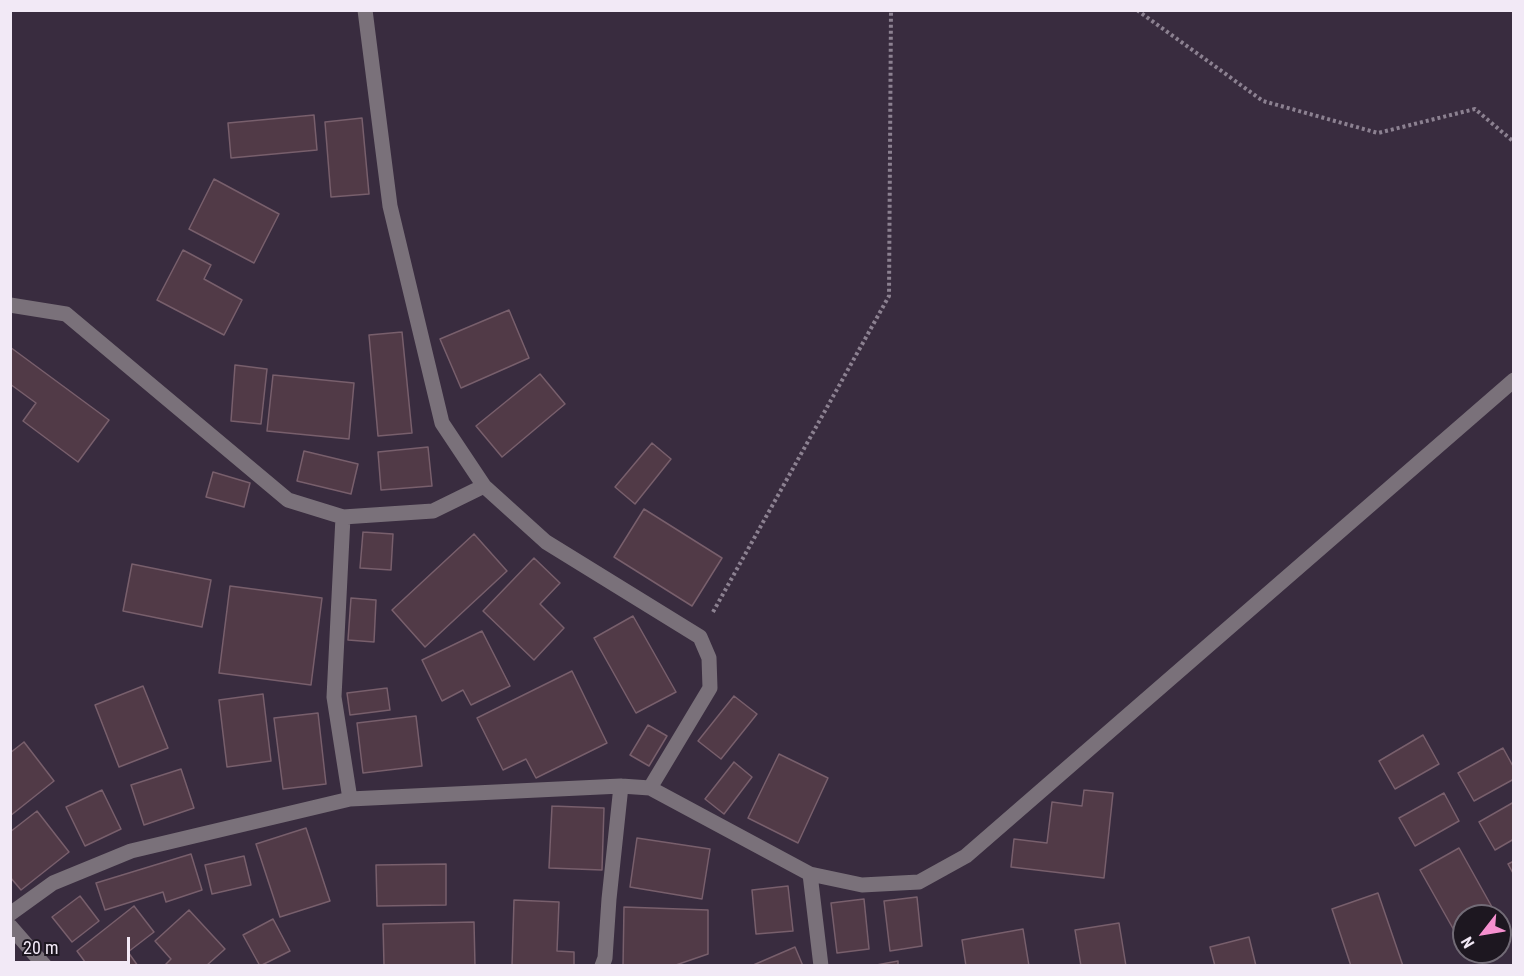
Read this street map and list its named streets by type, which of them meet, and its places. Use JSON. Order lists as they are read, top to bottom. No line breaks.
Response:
{"scale_bar":"20 m","north":"bottom left"}
